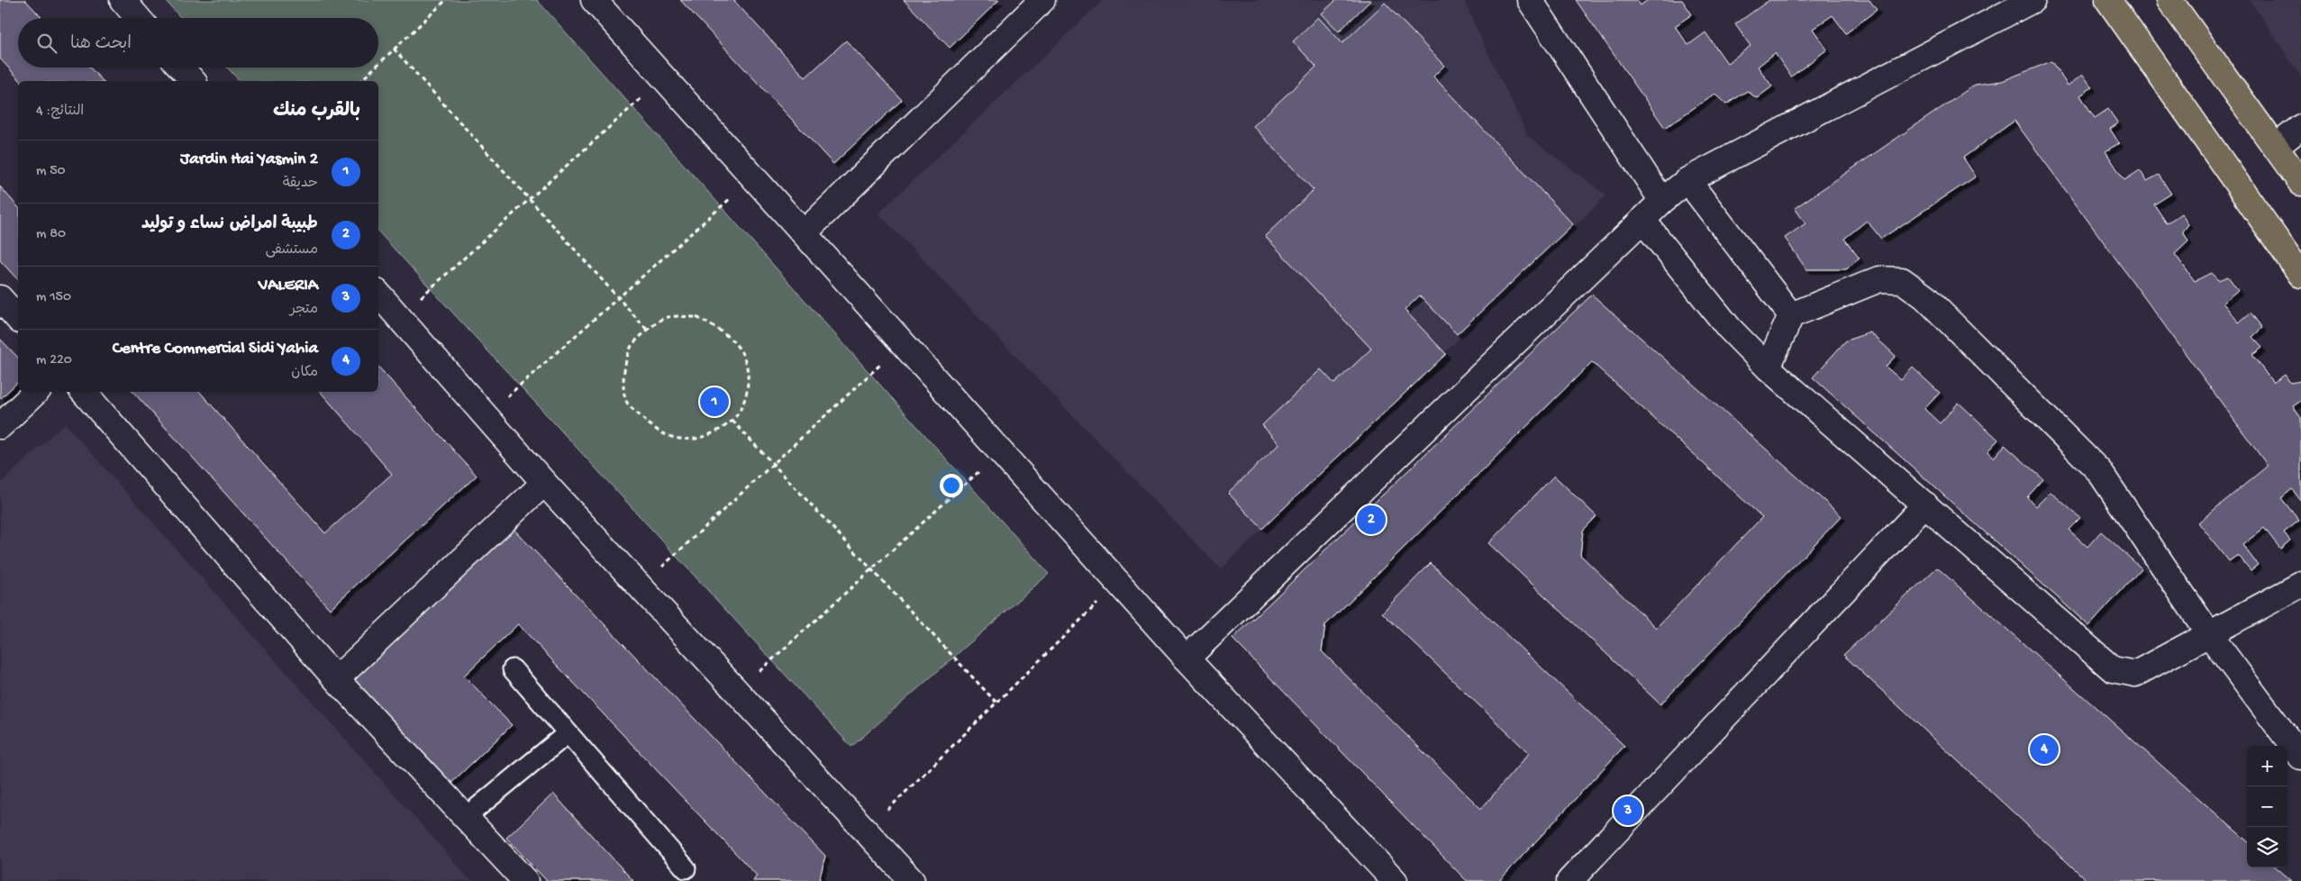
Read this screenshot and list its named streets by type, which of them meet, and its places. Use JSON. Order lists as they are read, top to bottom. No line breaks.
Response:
{"page":{"search":"ابحث هنا","heading":["بالقرب منك","النتائج: 4"],"list":[{"mark":"1","name":"Jardin Hai Yasmin 2","note":"حديقة","value":"50 m"},{"mark":"2","name":"طبيبة امراض نساء و توليد","note":"مستشفى","value":"80 m"},{"mark":"3","name":"VALERIA","note":"متجر","value":"150 m"},{"mark":"4","name":"Centre Commercial Sidi Yahia","note":"مكان","value":"220 m"}],"pins":["1","2","4","3"],"map_buttons":["+","−"]}}
